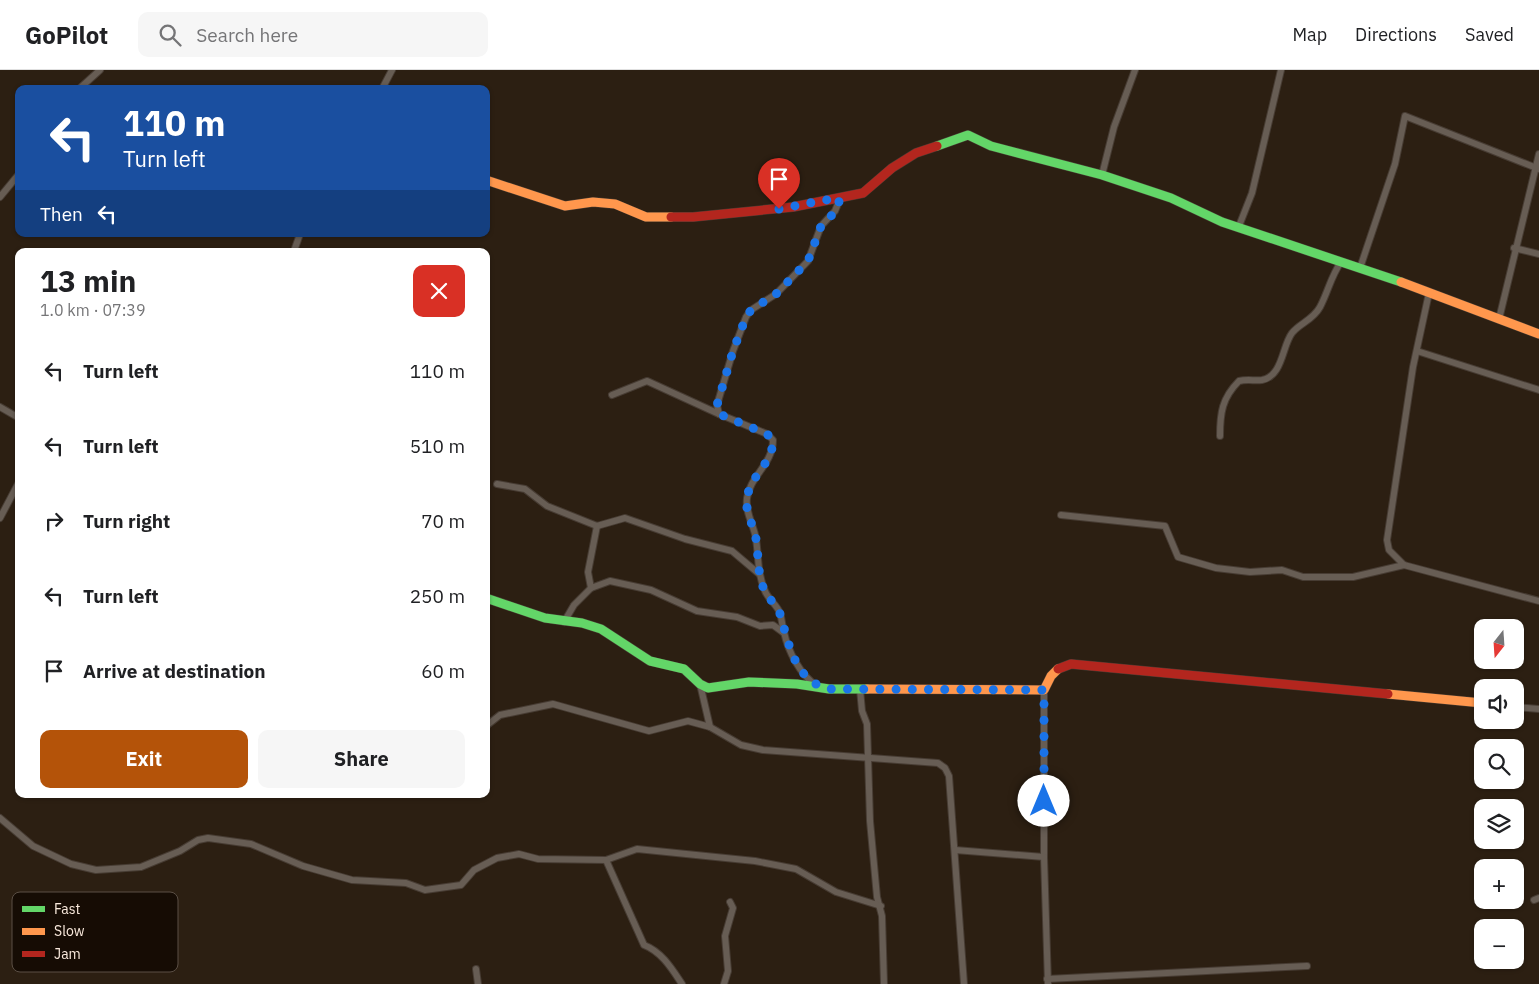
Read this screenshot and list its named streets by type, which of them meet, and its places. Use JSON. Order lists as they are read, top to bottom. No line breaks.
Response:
{"legend":["Fast","Slow","Jam"],"north":"bottom","page":{"header":"GoPilot","search":"Search here","nav":["Map","Directions","Saved"],"turn":["110 m","Turn left"],"then":"Then","heading":["13 min","1.0 km · 07:39"],"list":[{"name":"Turn left","value":"110 m"},{"name":"Turn left","value":"510 m"},{"name":"Turn right","value":"70 m"},{"name":"Turn left","value":"250 m"},{"name":"Arrive at destination","value":"60 m"}],"map_buttons":["+","−"],"buttons":["Exit","Share"]}}
